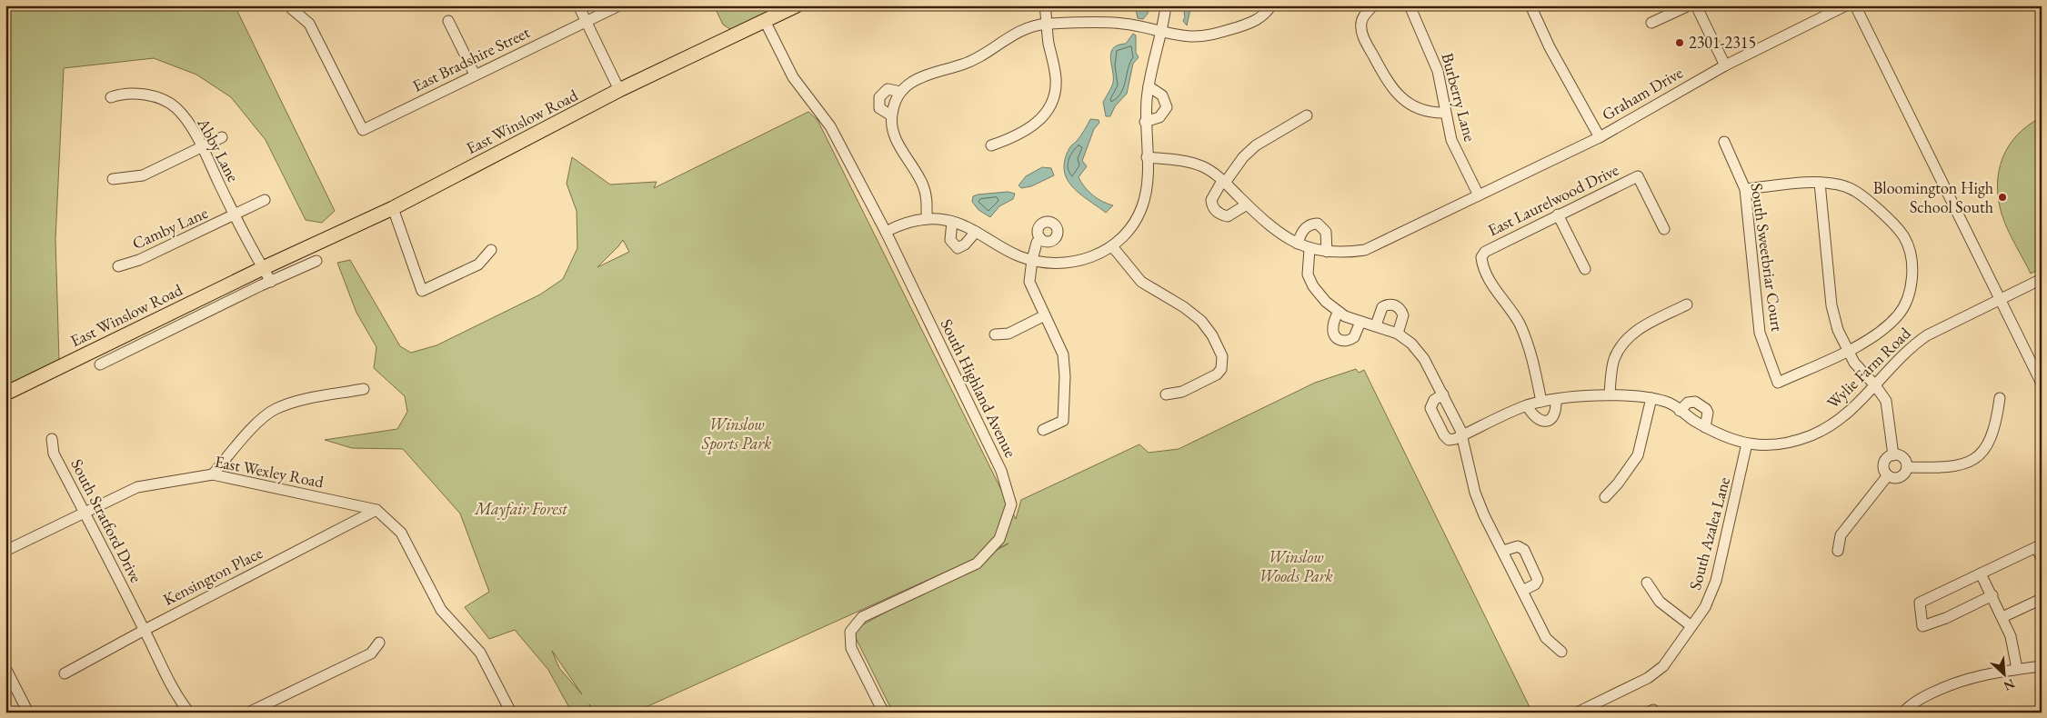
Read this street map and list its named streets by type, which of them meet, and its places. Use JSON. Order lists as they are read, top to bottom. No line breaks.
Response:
{"streets":{"main road":["East Winslow Road"],"street":["East Bradshire Street","Graham Drive","Burberry Lane","Abby Lane","East Laurelwood Drive","Camby Lane","South Sweetbriar Court","Wylie Farm Road","South Highland Avenue","East Wexley Road","South Stratford Drive","South Azalea Lane","Kensington Place"]},"crossings":[["Graham Drive","Burberry Lane"],["East Winslow Road","Abby Lane"],["East Winslow Road","South Highland Avenue"],["Abby Lane","Camby Lane"],["East Laurelwood Drive","Wylie Farm Road"],["Wylie Farm Road","South Azalea Lane"],["East Wexley Road","South Stratford Drive"],["East Wexley Road","Kensington Place"],["South Stratford Drive","Kensington Place"]],"parks":["Winslow Sports Park","Mayfair Forest","Winslow Woods Park"],"places":["2301-2315","Bloomington High School South"],"north":"bottom right"}
